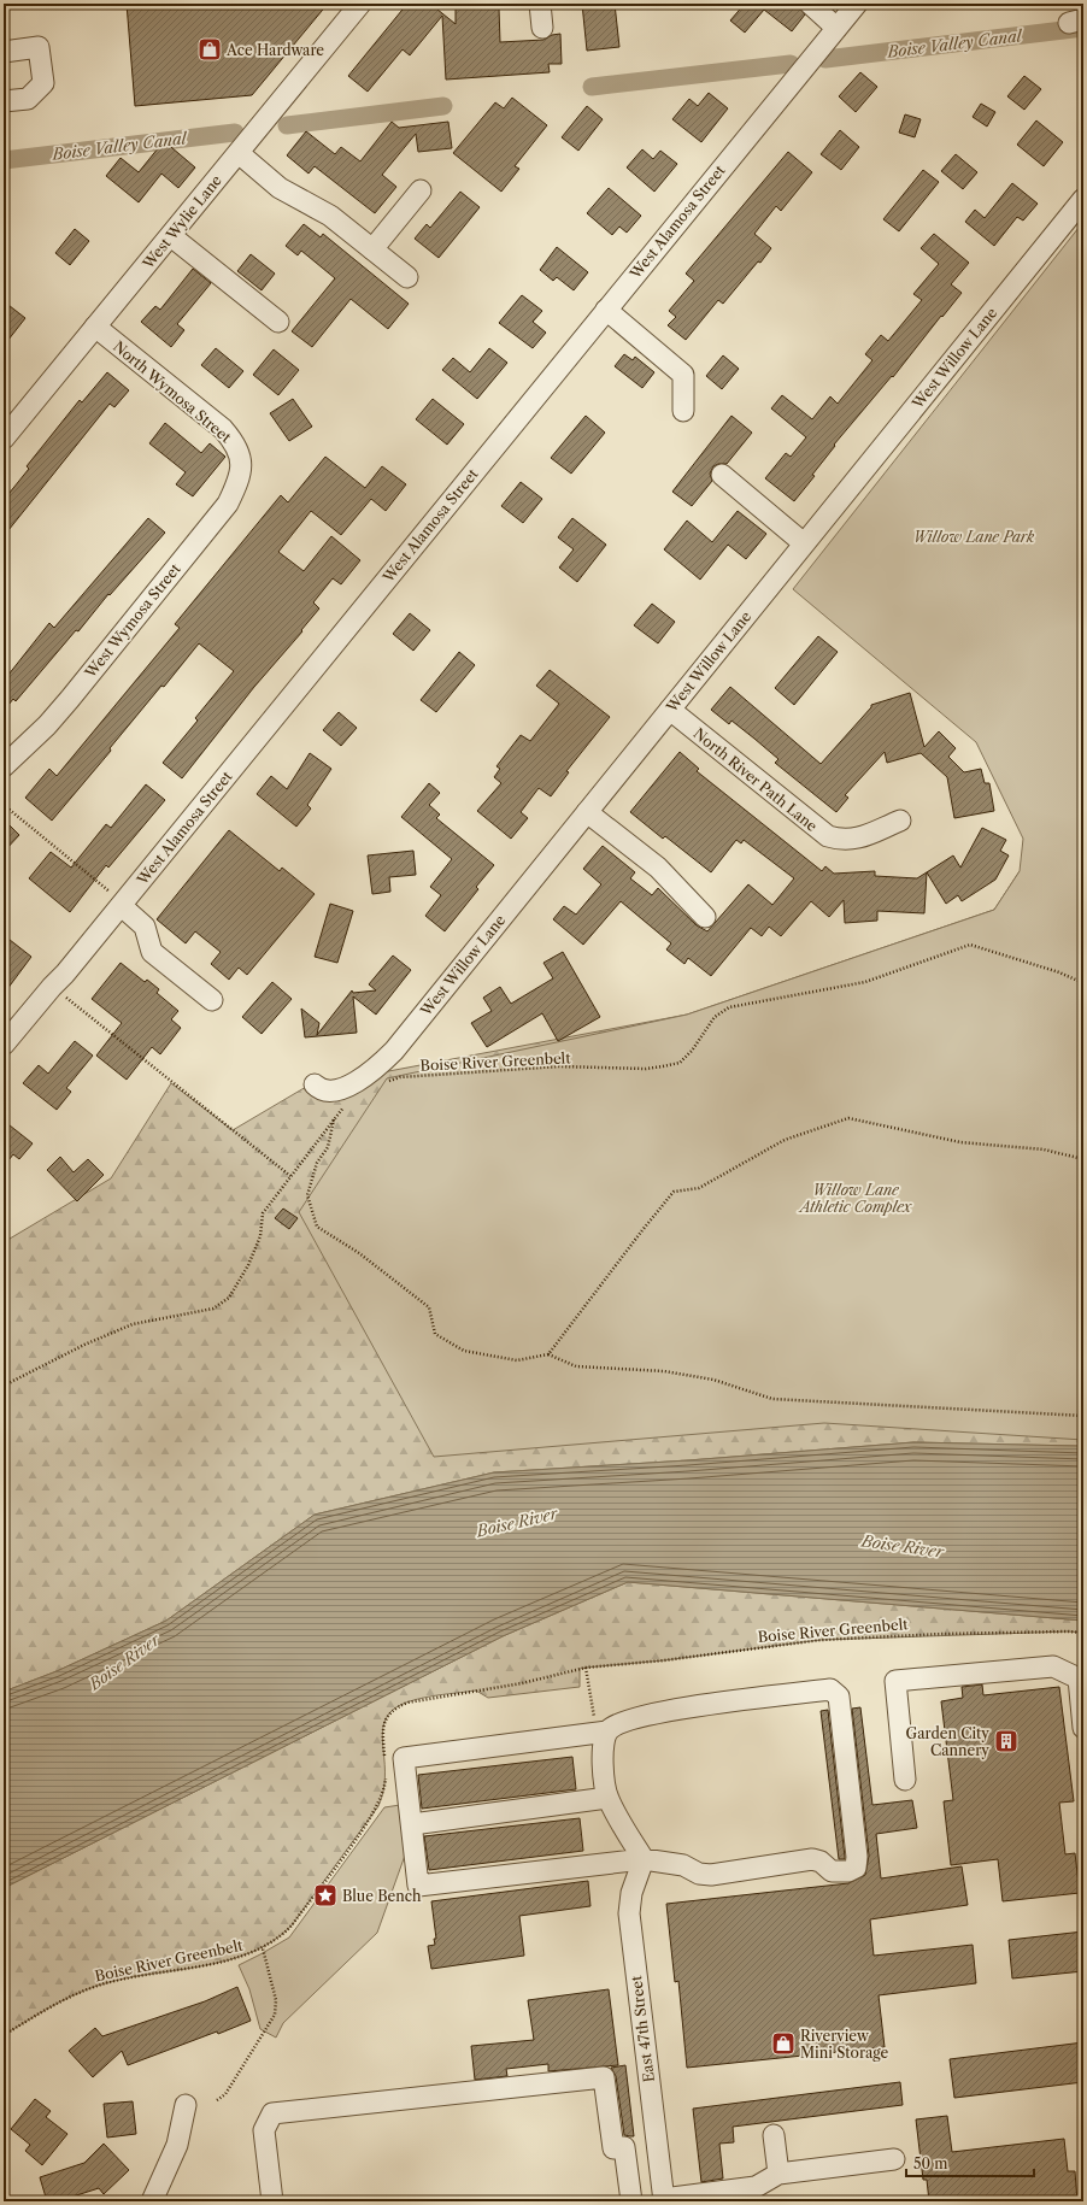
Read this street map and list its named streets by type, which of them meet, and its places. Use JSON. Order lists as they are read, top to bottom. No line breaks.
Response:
{"streets":{"street":["West Wylie Lane","West Alamosa Street","West Willow Lane","North Wymosa Street","West Wymosa Street","North River Path Lane","East 47th Street"],"path":["Boise River Greenbelt"]},"crossings":[["West Wylie Lane","North Wymosa Street"],["West Willow Lane","North River Path Lane"],["North Wymosa Street","West Wymosa Street"]],"water":["Boise Valley Canal","Boise River"],"parks":["Willow Lane Park","Willow Lane Athletic Complex"],"places":{"shop":["Ace Hardware","Riverview Mini Storage"],"building":["Garden City Cannery"],"place":["Blue Bench"]},"scale_bar":"50 m"}
